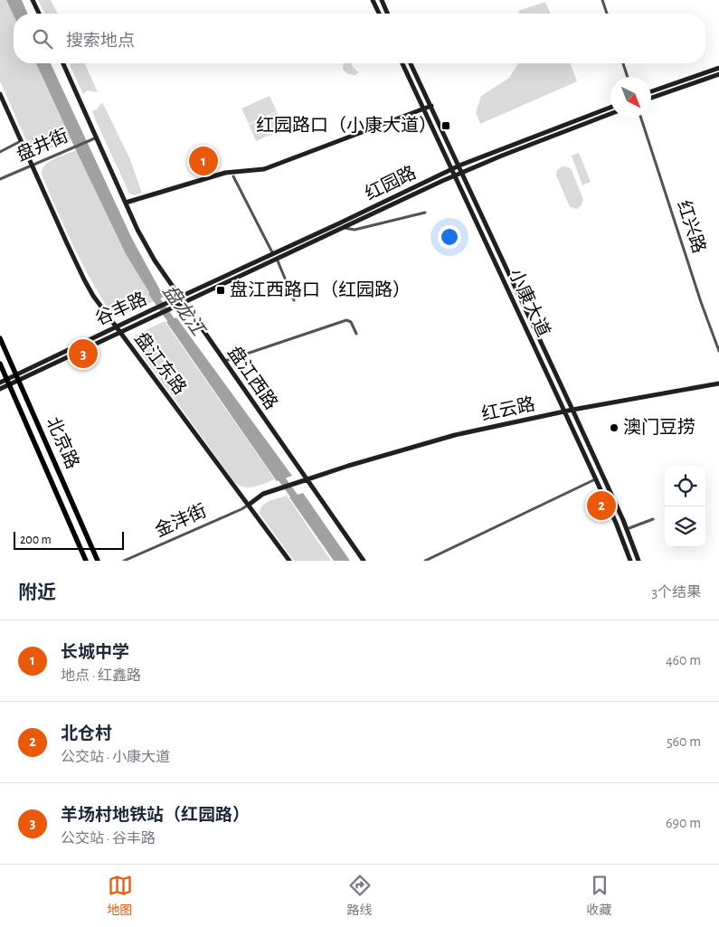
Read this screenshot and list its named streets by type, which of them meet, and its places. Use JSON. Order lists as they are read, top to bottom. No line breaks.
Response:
{"streets":{"main road":["红园路","小康大道","谷丰路","盘江东路","盘江西路","红云路","北京路"],"street":["盘井街","红兴路","金沣街"]},"crossings":[["盘井街","盘江东路"],["盘井街","盘江西路"],["红园路","小康大道"],["红园路","谷丰路"],["红园路","盘江西路"],["小康大道","红云路"],["谷丰路","盘江东路"],["谷丰路","盘江西路"],["谷丰路","北京路"],["盘江东路","红云路"],["盘江东路","金沣街"],["盘江西路","红云路"],["红云路","金沣街"]],"water":["盘龙江"],"places":{"transit":["红园路口（小康大道）","盘江西路口（红园路）"],"other":["澳门豆捞"]},"scale_bar":"200 m","north":"bottom right","page":{"search":"搜索地点","pins":["1","3","2"],"scale":"200 m","heading":["附近","3个结果"],"list":[{"mark":"1","name":"长城中学","note":"地点 · 红鑫路","value":"460 m"},{"mark":"2","name":"北仓村","note":"公交站 · 小康大道","value":"560 m"},{"mark":"3","name":"羊场村地铁站（红园路）","note":"公交站 · 谷丰路","value":"690 m"}],"nav":["地图","路线","收藏"]}}
